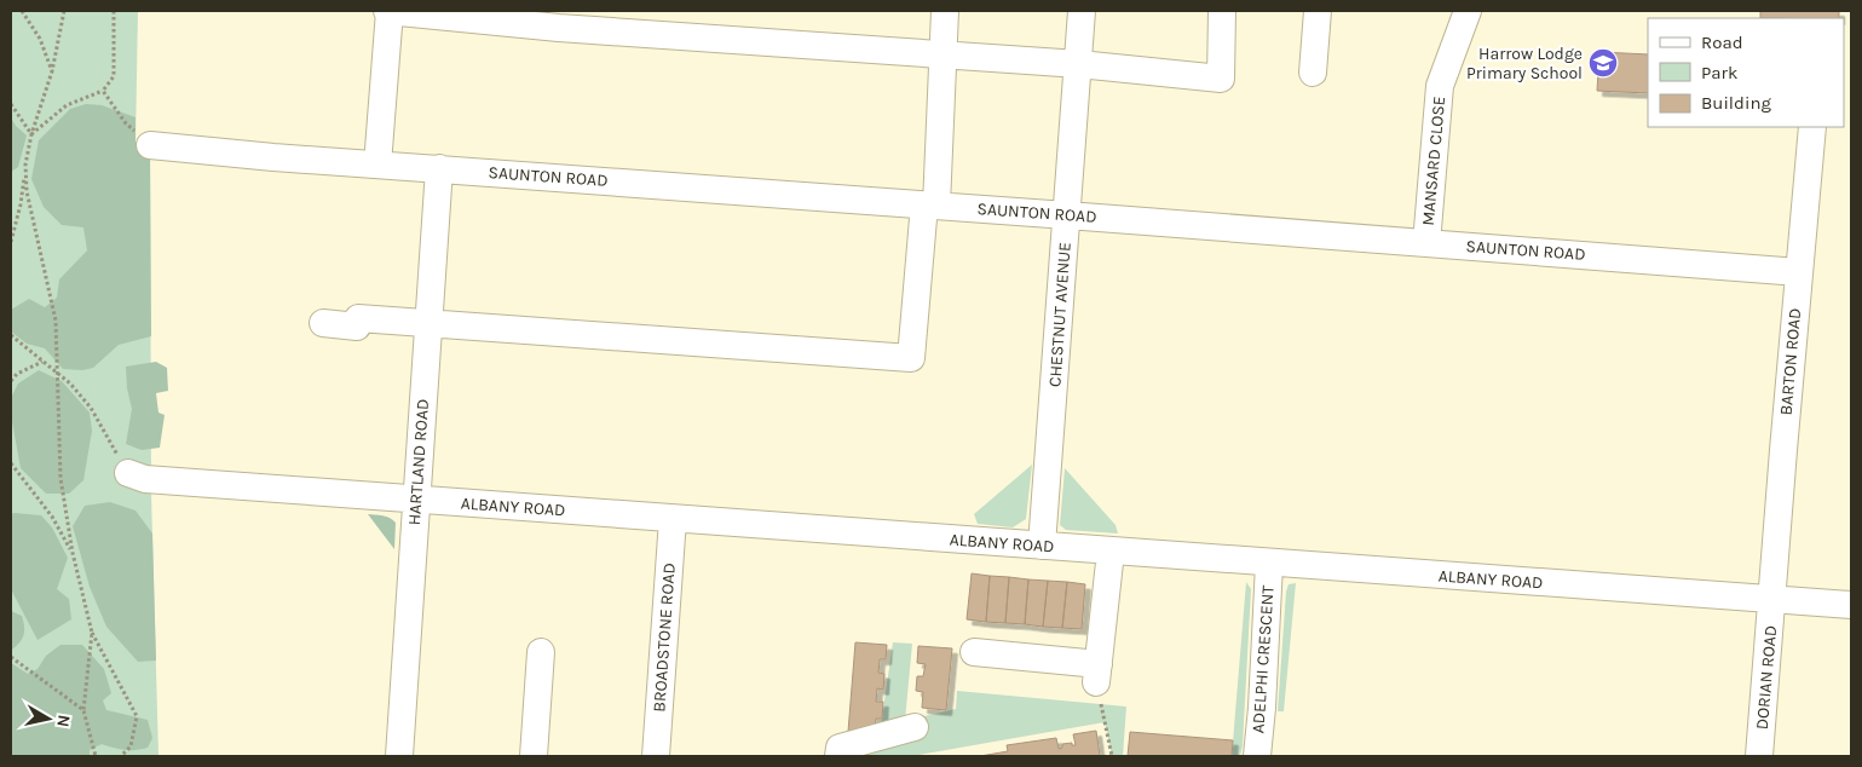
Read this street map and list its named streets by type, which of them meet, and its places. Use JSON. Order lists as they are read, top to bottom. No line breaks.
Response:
{"streets":{"street":["MANSARD CLOSE","SAUNTON ROAD","CHESTNUT AVENUE","BARTON ROAD","HARTLAND ROAD","ALBANY ROAD","BROADSTONE ROAD","ADELPHI CRESCENT","DORIAN ROAD"]},"crossings":[["MANSARD CLOSE","SAUNTON ROAD"],["SAUNTON ROAD","CHESTNUT AVENUE"],["SAUNTON ROAD","BARTON ROAD"],["SAUNTON ROAD","HARTLAND ROAD"],["CHESTNUT AVENUE","ALBANY ROAD"],["BARTON ROAD","ALBANY ROAD"],["BARTON ROAD","DORIAN ROAD"],["HARTLAND ROAD","ALBANY ROAD"],["ALBANY ROAD","BROADSTONE ROAD"],["ALBANY ROAD","ADELPHI CRESCENT"],["ALBANY ROAD","DORIAN ROAD"]],"places":{"school or university":["Harrow Lodge Primary School"]},"legend":["Road","Park","Building"],"north":"right"}
